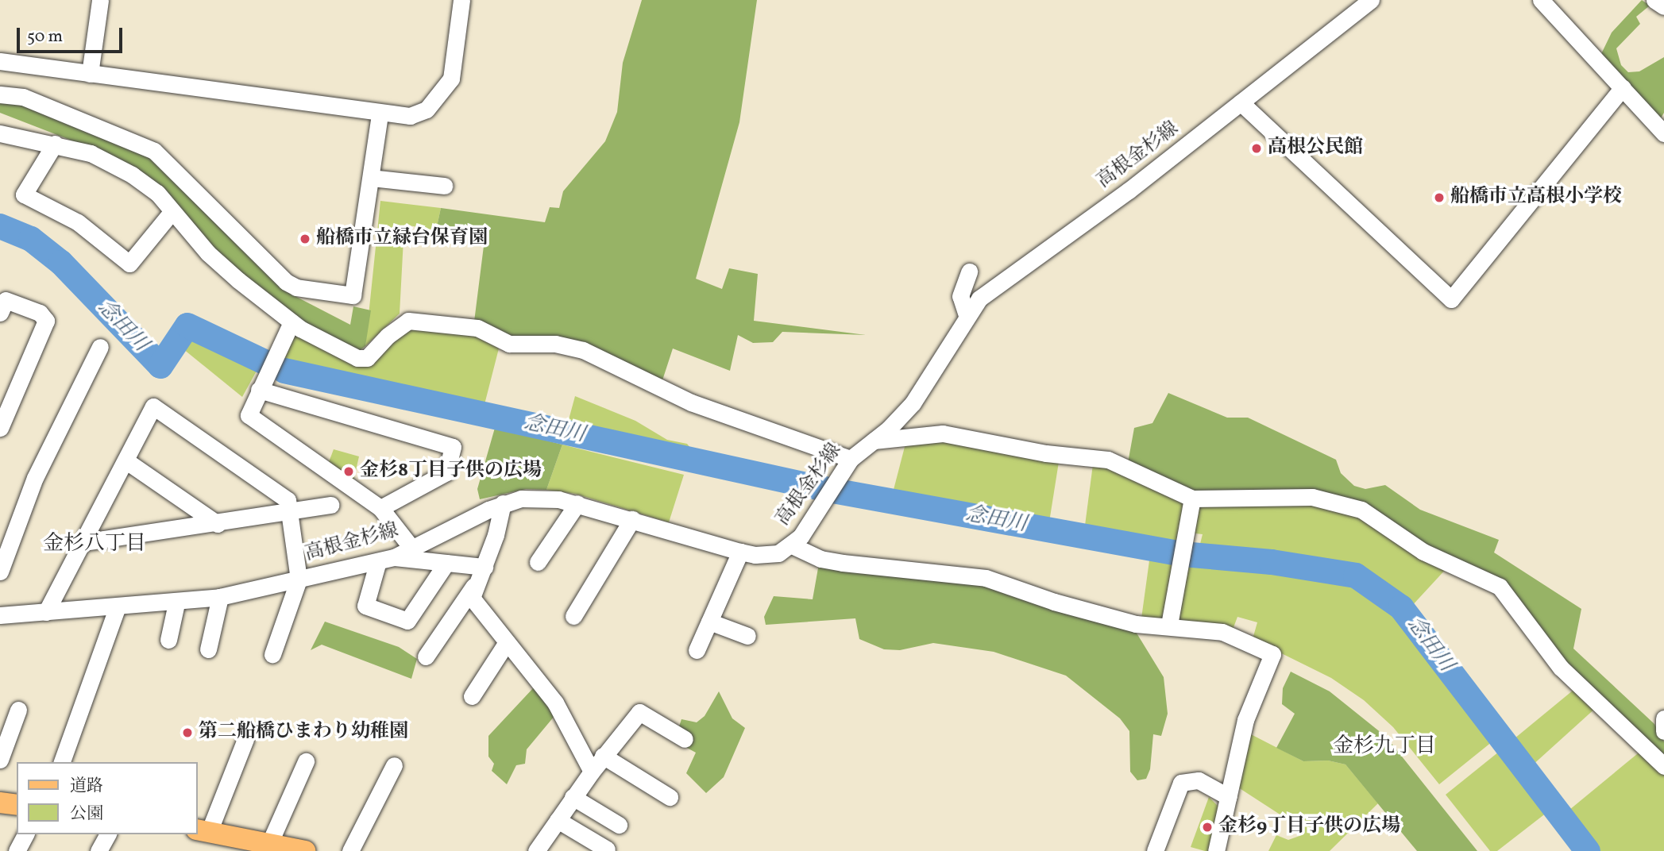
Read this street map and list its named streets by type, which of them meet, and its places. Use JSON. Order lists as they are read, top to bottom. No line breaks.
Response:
{"streets":{"street":["高根金杉線"]},"districts":["金杉八丁目","金杉九丁目"],"water":["念田川"],"places":["高根公民館","船橋市立高根小学校","船橋市立緑台保育園","金杉8丁目子供の広場","第二船橋ひまわり幼稚園","金杉9丁目子供の広場"],"legend":["道路","公園"],"scale_bar":"50 m"}
